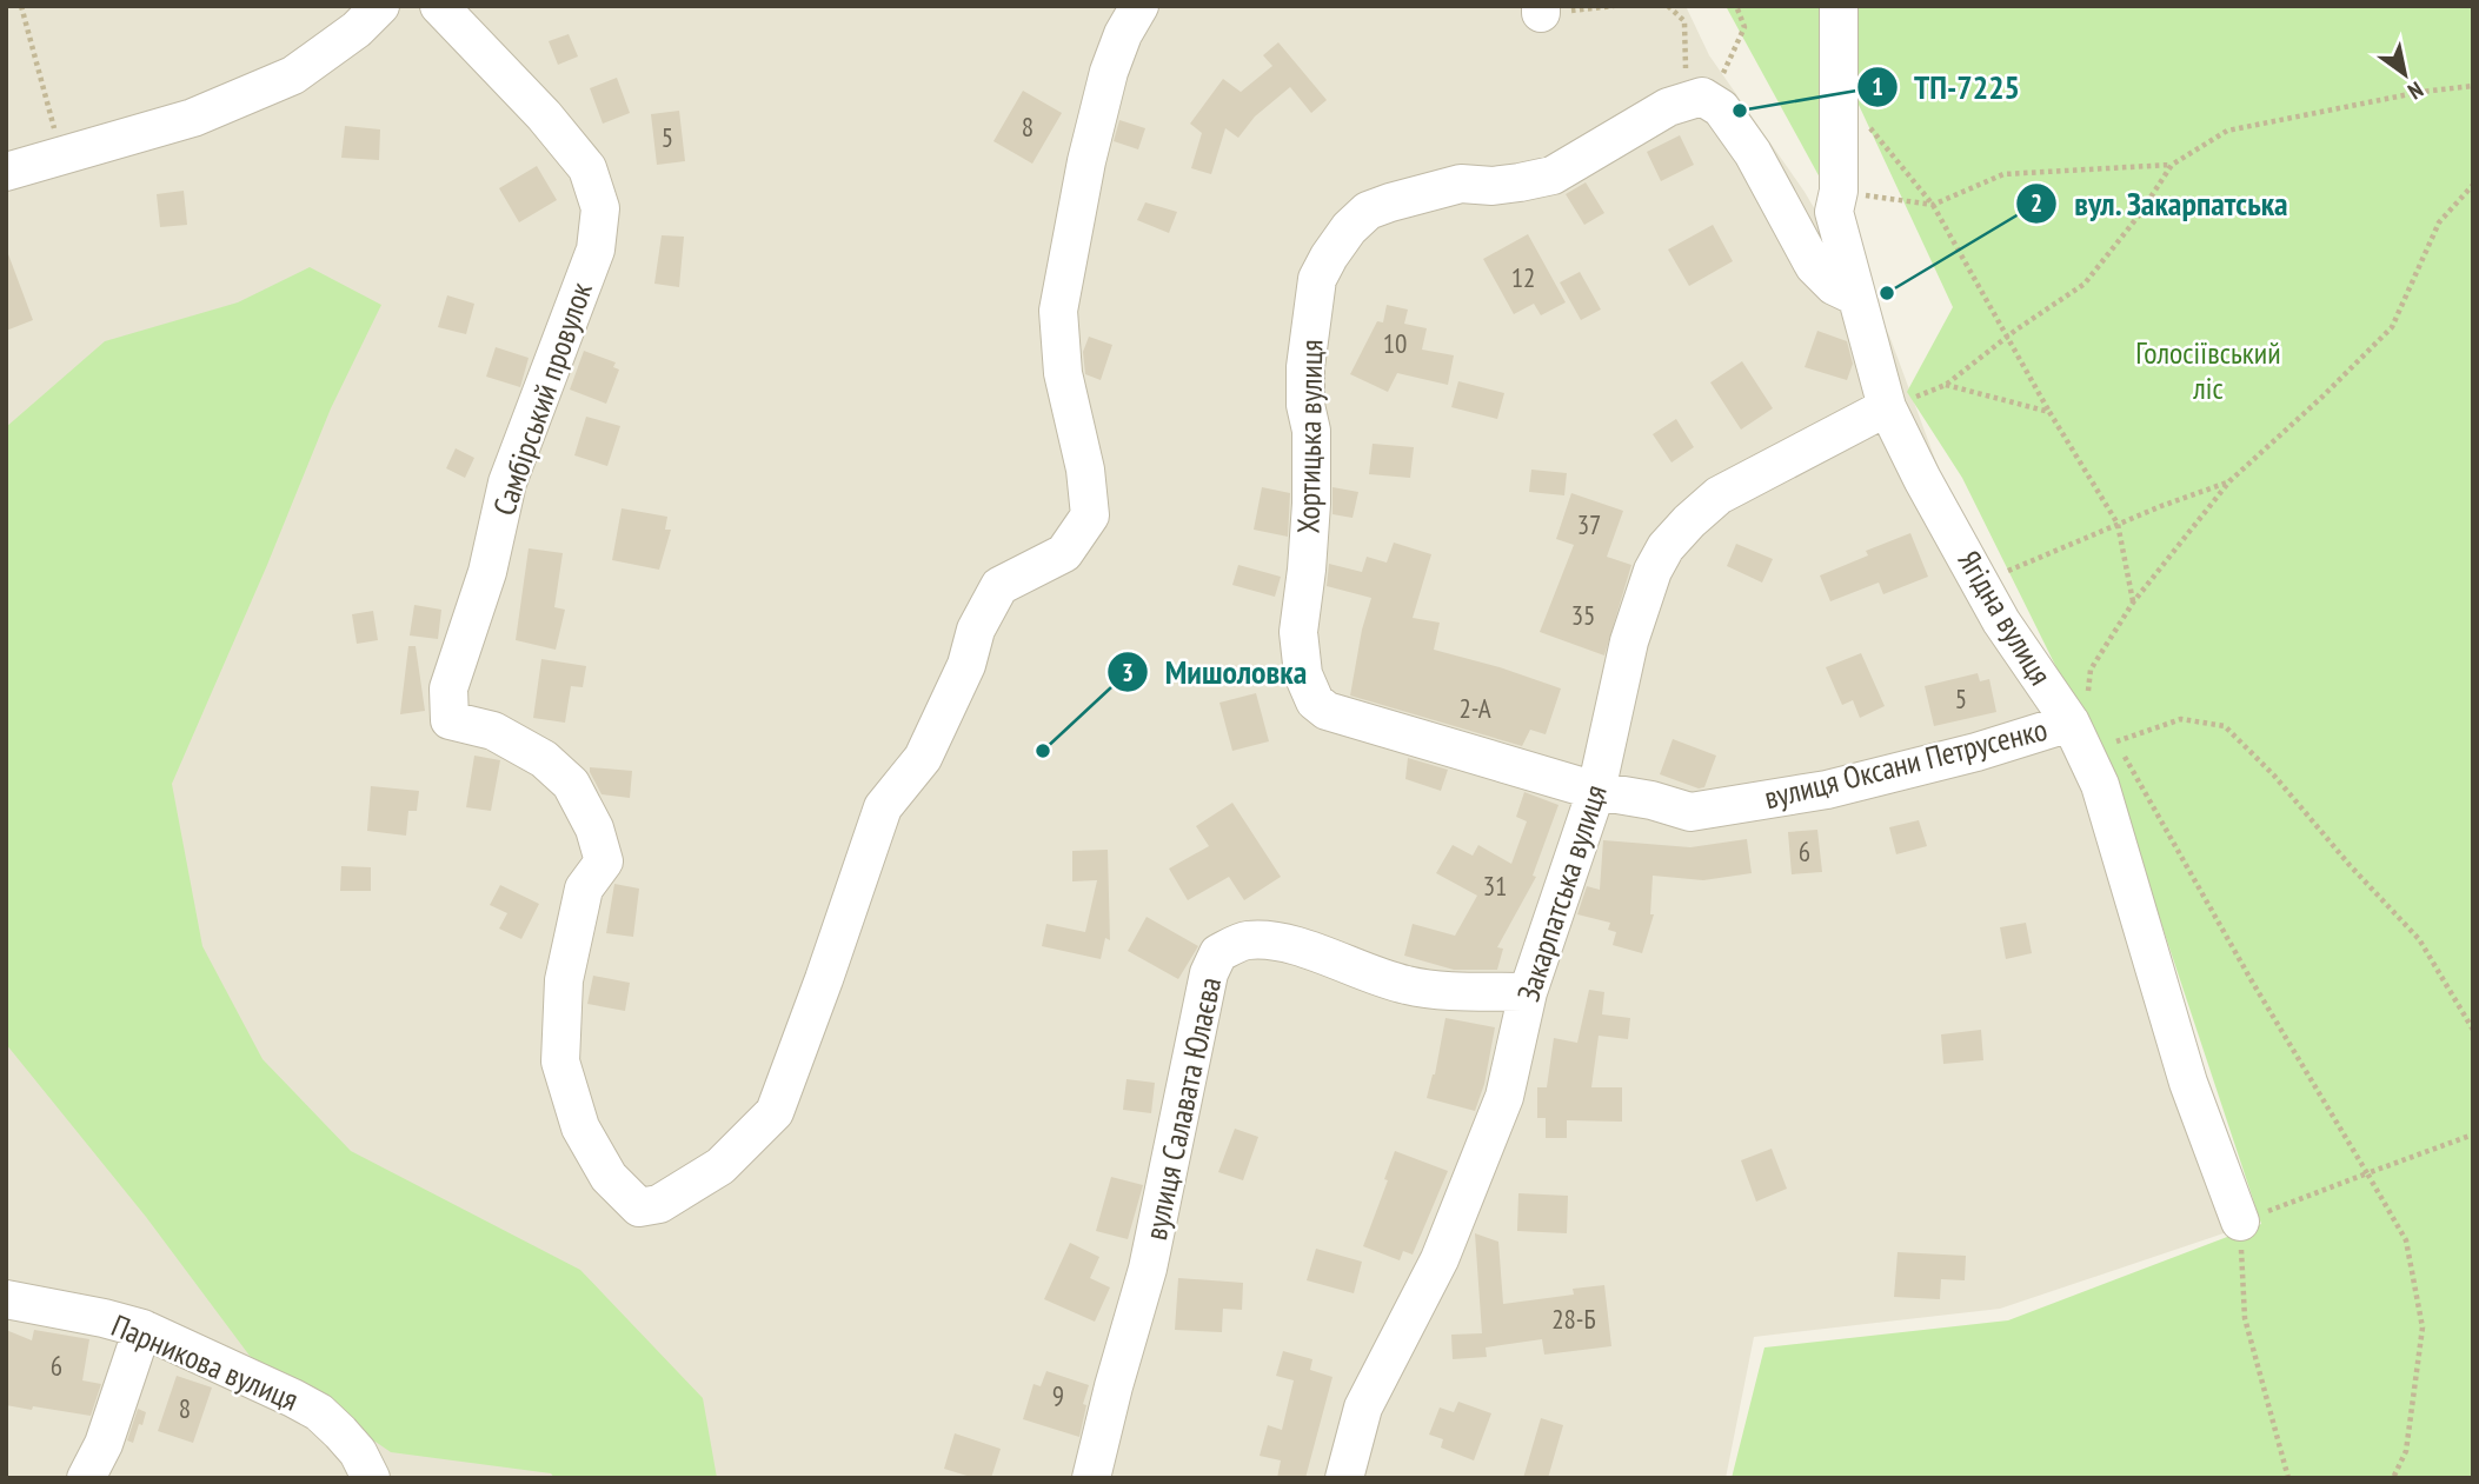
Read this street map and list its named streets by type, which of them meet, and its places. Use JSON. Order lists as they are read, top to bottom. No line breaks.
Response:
{"streets":{"street":["Самбірський провулок","Хортицька вулиця","Ягідна вулиця","вулиця Оксани Петрусенко","Закарпатська вулиця","вулиця Салавата Юлаєва","Парникова вулиця"]},"crossings":[["Хортицька вулиця","вулиця Оксани Петрусенко"],["Хортицька вулиця","Закарпатська вулиця"],["Ягідна вулиця","вулиця Оксани Петрусенко"],["Ягідна вулиця","Закарпатська вулиця"],["вулиця Оксани Петрусенко","Закарпатська вулиця"],["Закарпатська вулиця","вулиця Салавата Юлаєва"]],"parks":["Голосіївський ліс"],"places":["ТП-7225","вул. Закарпатська","Мишоловка"],"house_numbers":["8","5","12","10","37","35","5","2-А","6","31","28-Б","6","9","8"],"north":"bottom right"}
